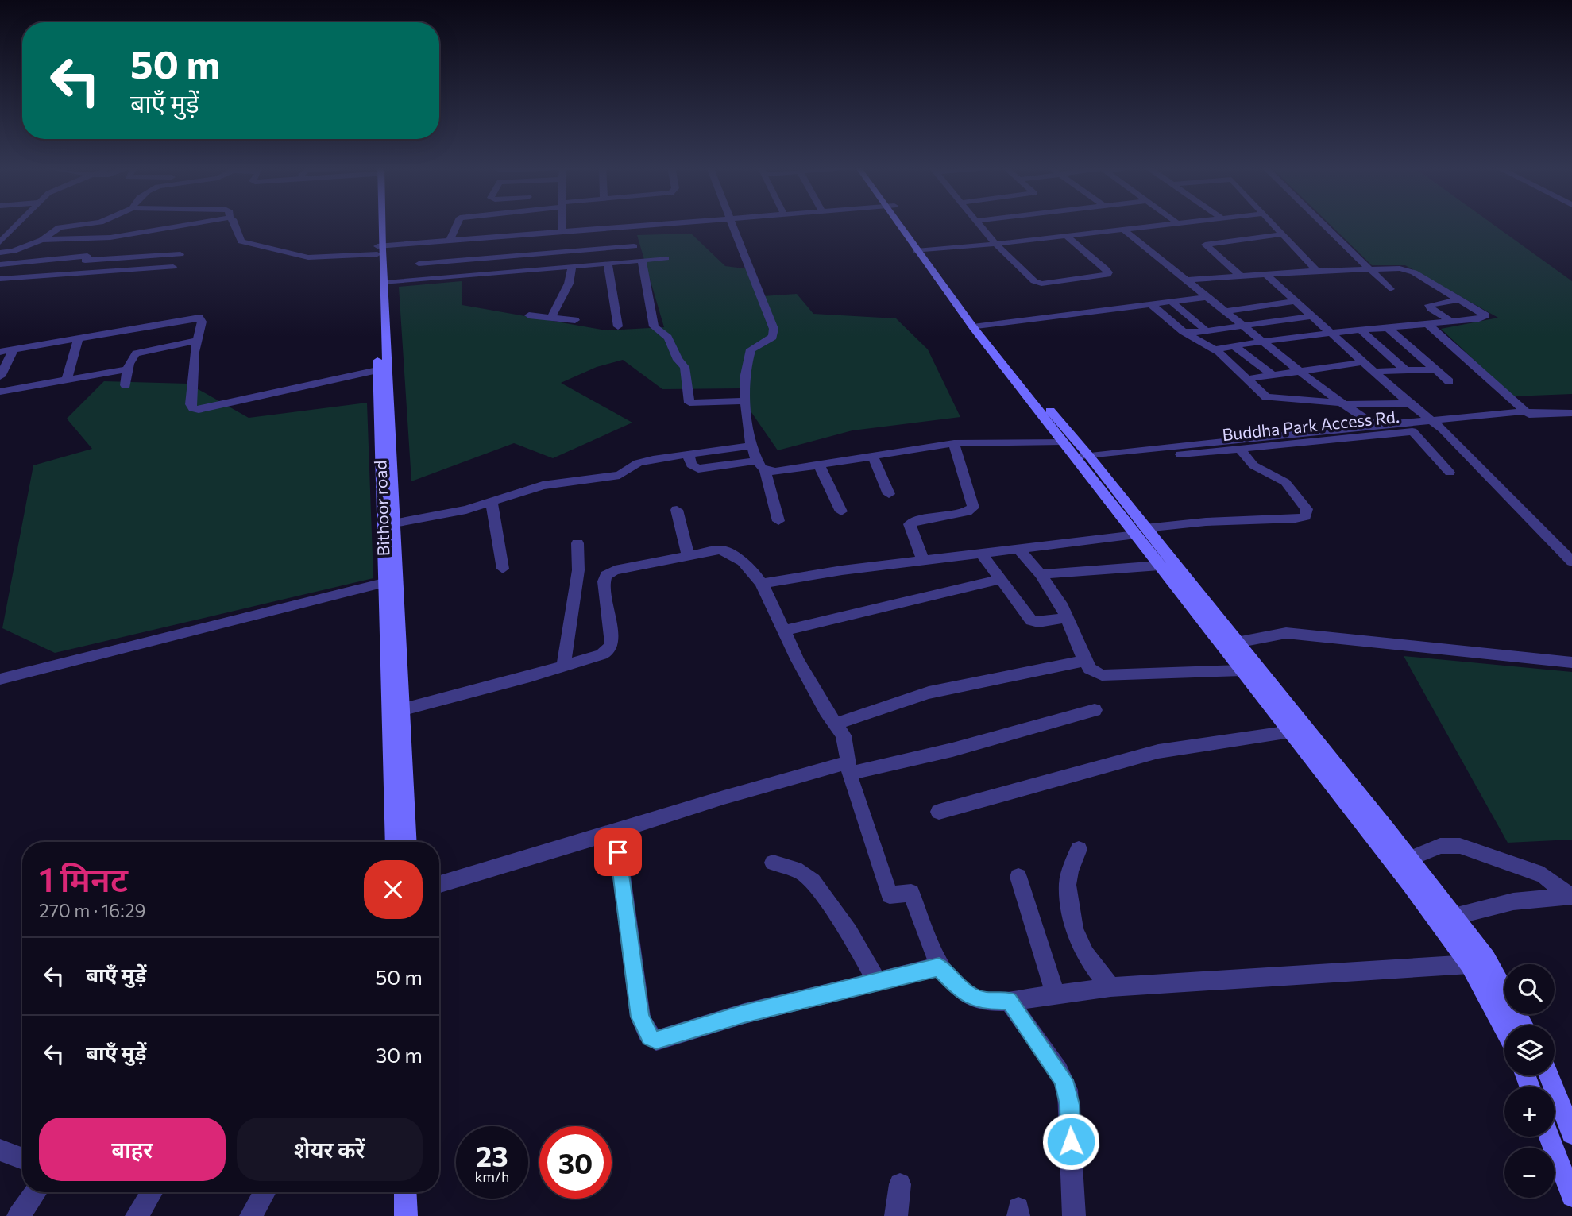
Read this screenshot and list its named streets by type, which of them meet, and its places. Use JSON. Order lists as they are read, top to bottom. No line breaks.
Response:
{"streets":{"street":["Buddha Park Access Rd.","Bithoor road"]},"page":{"turn":["50 m","बाएँ मुड़ें"],"heading":["1 मिनट","270 m · 16:29"],"list":[{"name":"बाएँ मुड़ें","value":"50 m"},{"name":"बाएँ मुड़ें","value":"30 m"}],"map_buttons":["+","−"],"buttons":["बाहर","शेयर करें"],"speed":"23 km/h","limit":"30"}}
